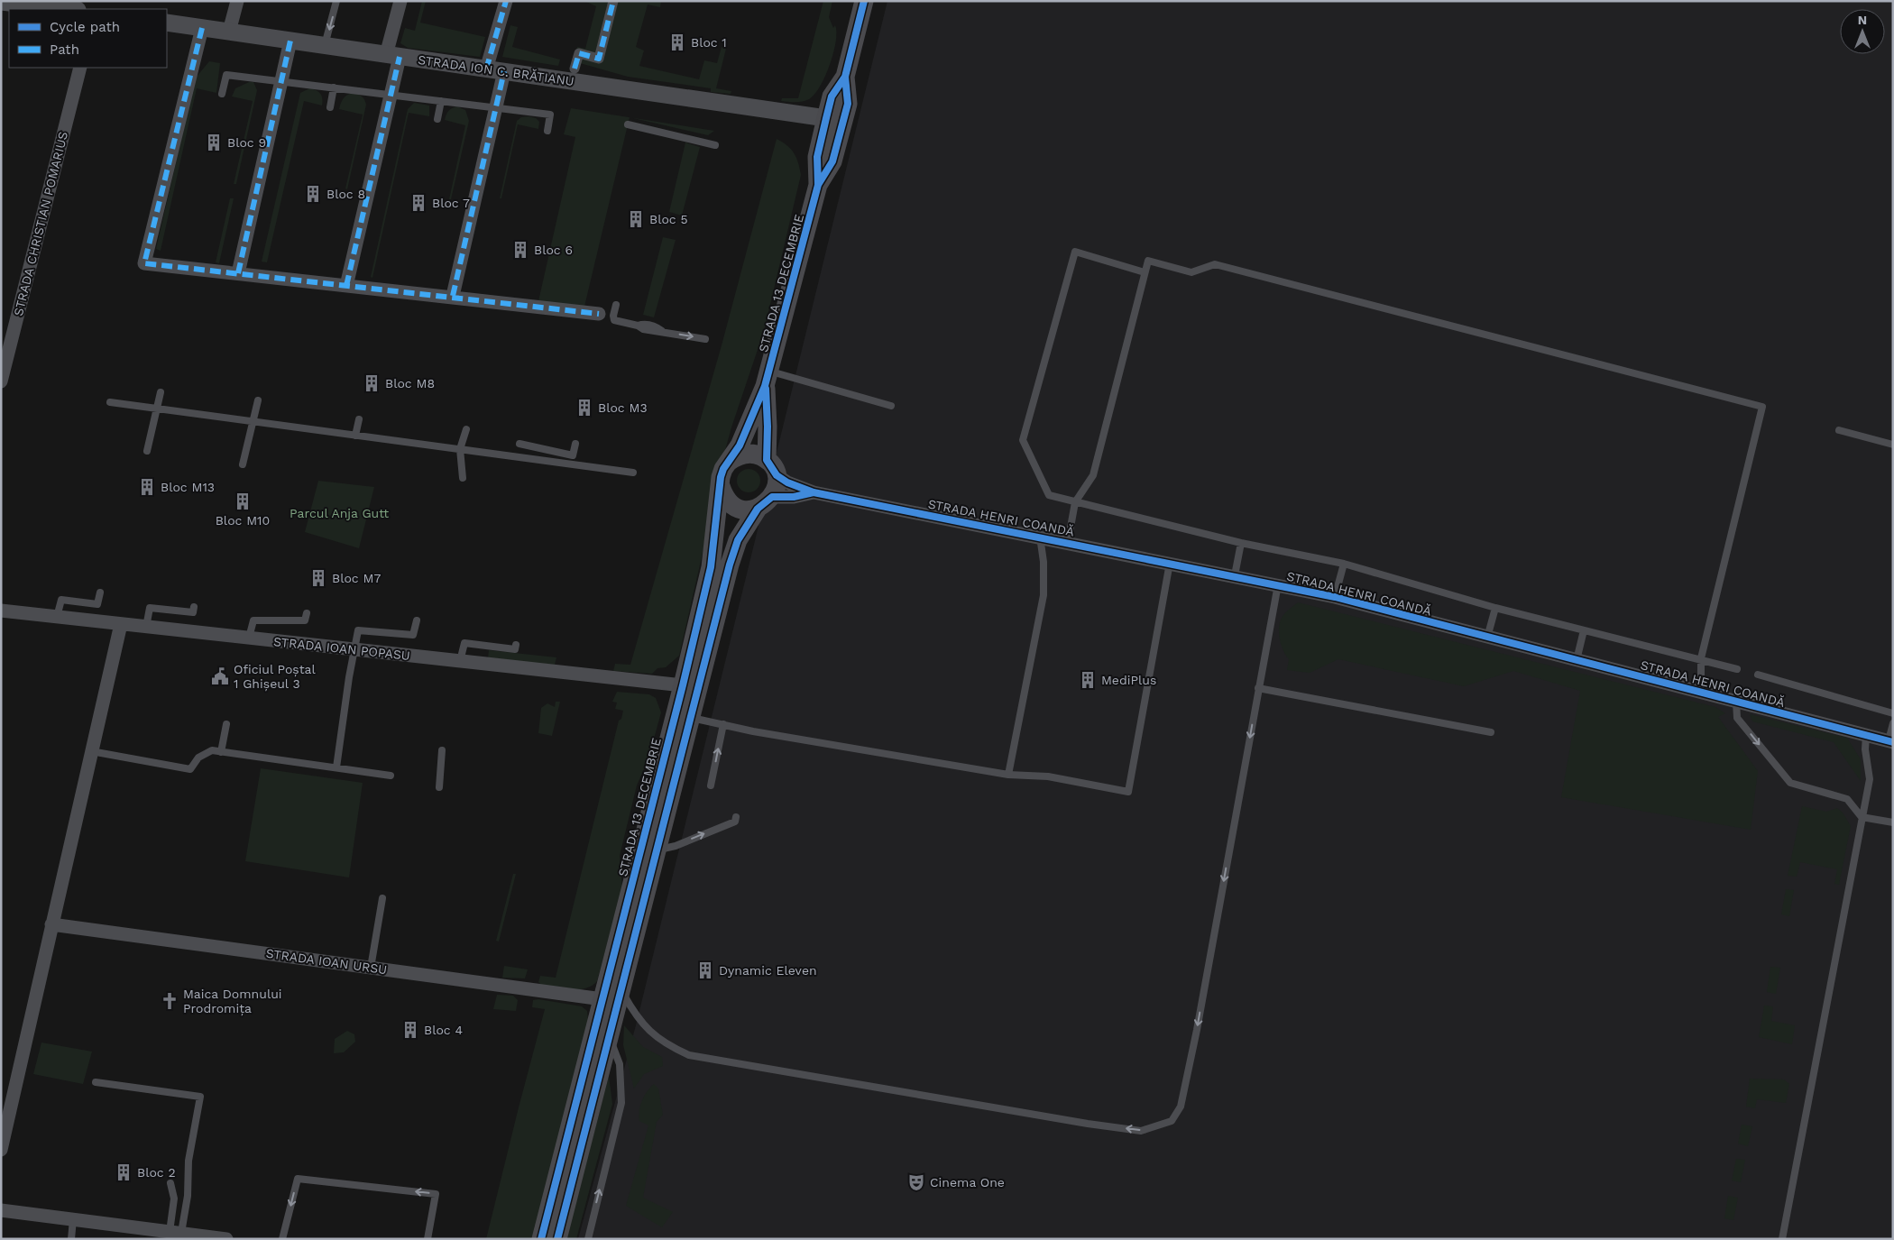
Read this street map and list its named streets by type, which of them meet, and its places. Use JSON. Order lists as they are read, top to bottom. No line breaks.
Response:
{"streets":{"main road":["STRADA 13 DECEMBRIE"],"street":["STRADA ION C. BRĂTIANU","STRADA CHRISTIAN POMARIUS","STRADA HENRI COANDĂ","STRADA IOAN POPASU","STRADA IOAN URSU"]},"crossings":[["STRADA ION C. BRĂTIANU","STRADA 13 DECEMBRIE"],["STRADA 13 DECEMBRIE","STRADA HENRI COANDĂ"],["STRADA 13 DECEMBRIE","STRADA IOAN POPASU"],["STRADA 13 DECEMBRIE","STRADA IOAN URSU"]],"parks":["Parcul Anja Gutt"],"places":{"building":["Bloc 1","Bloc 9","Bloc 8","Bloc 7","Bloc 5","Bloc 6","Bloc M8","Bloc M3","Bloc M13","Bloc M10","Bloc M7","MediPlus","Dynamic Eleven","Bloc 4","Bloc 2"],"public building":["Oficiul Poștal 1 Ghișeul 3"],"church":["Maica Domnului Prodromița"],"theatre":["Cinema One"]},"legend":["Cycle path","Path"],"north":"top"}
